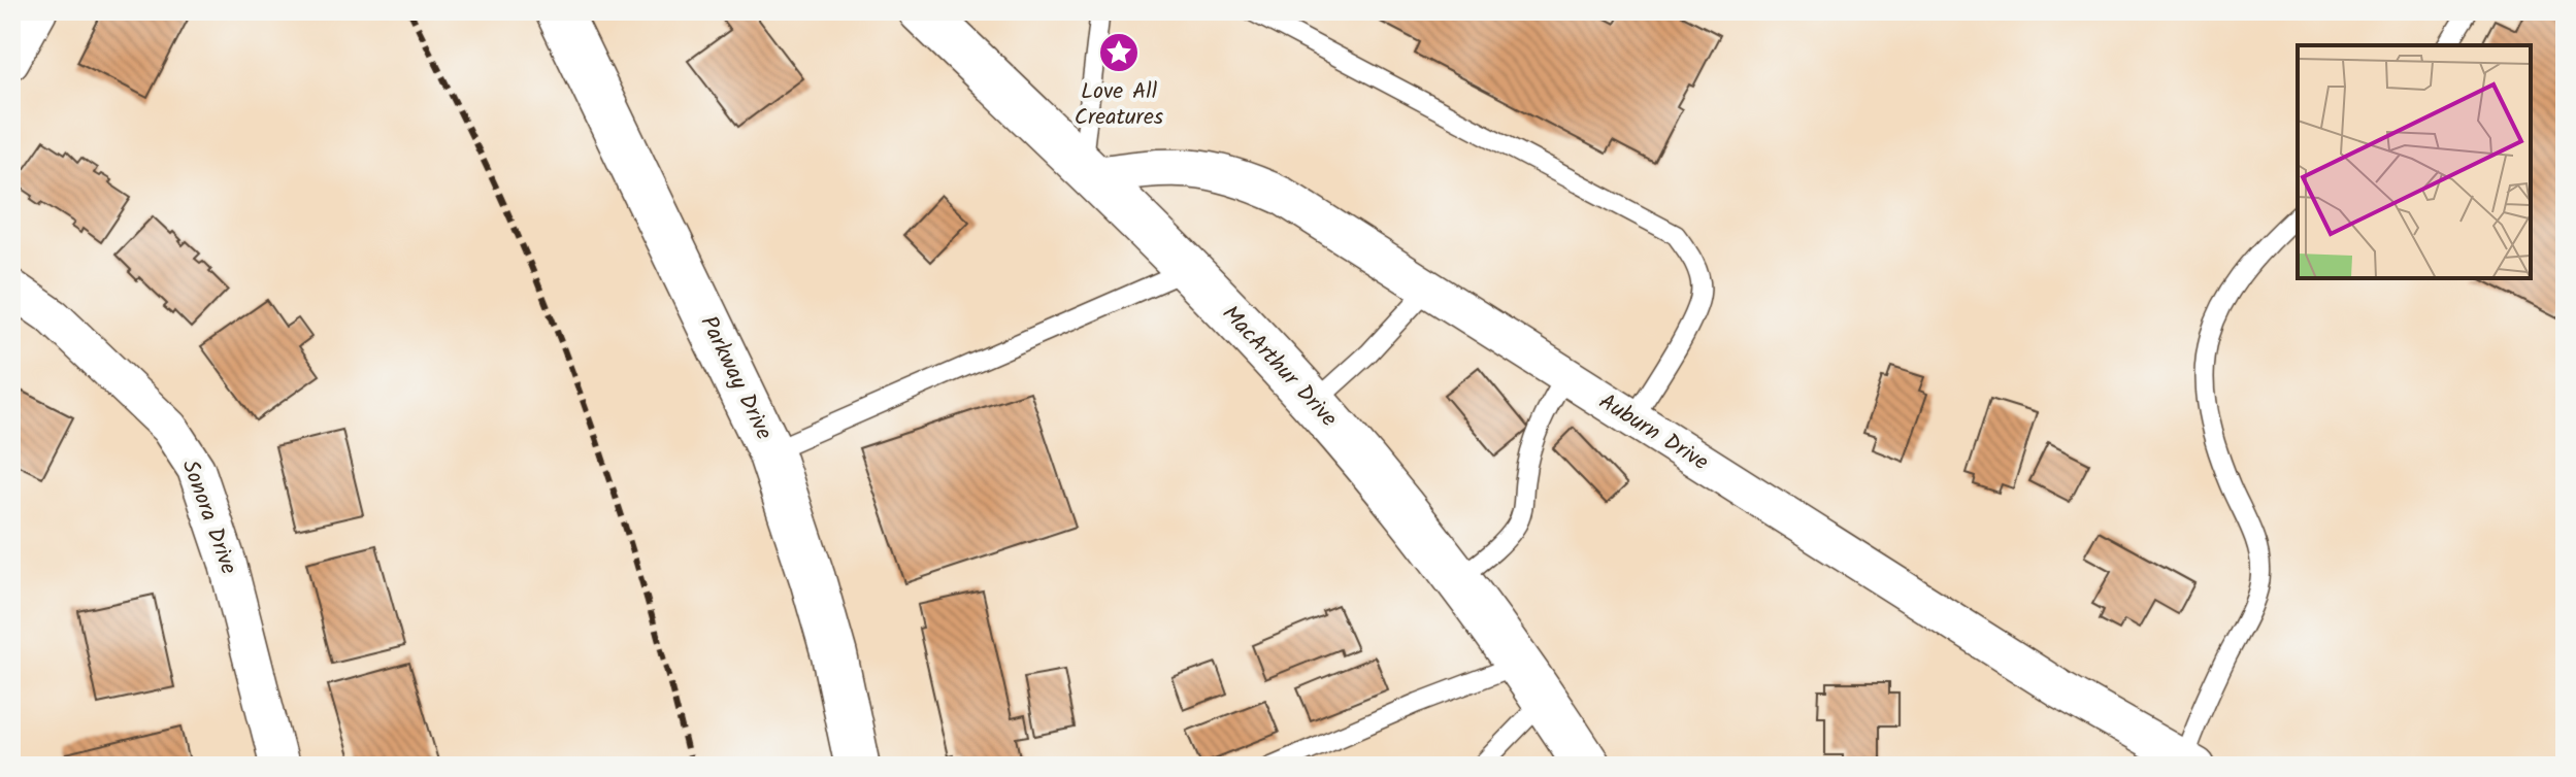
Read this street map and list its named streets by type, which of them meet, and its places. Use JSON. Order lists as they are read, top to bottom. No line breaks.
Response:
{"streets":{"main road":["MacArthur Drive","Parkway Drive"],"street":["Auburn Drive","Sonora Drive"]},"crossings":[["MacArthur Drive","Auburn Drive"]],"places":{"place":["Love All Creatures"]}}
